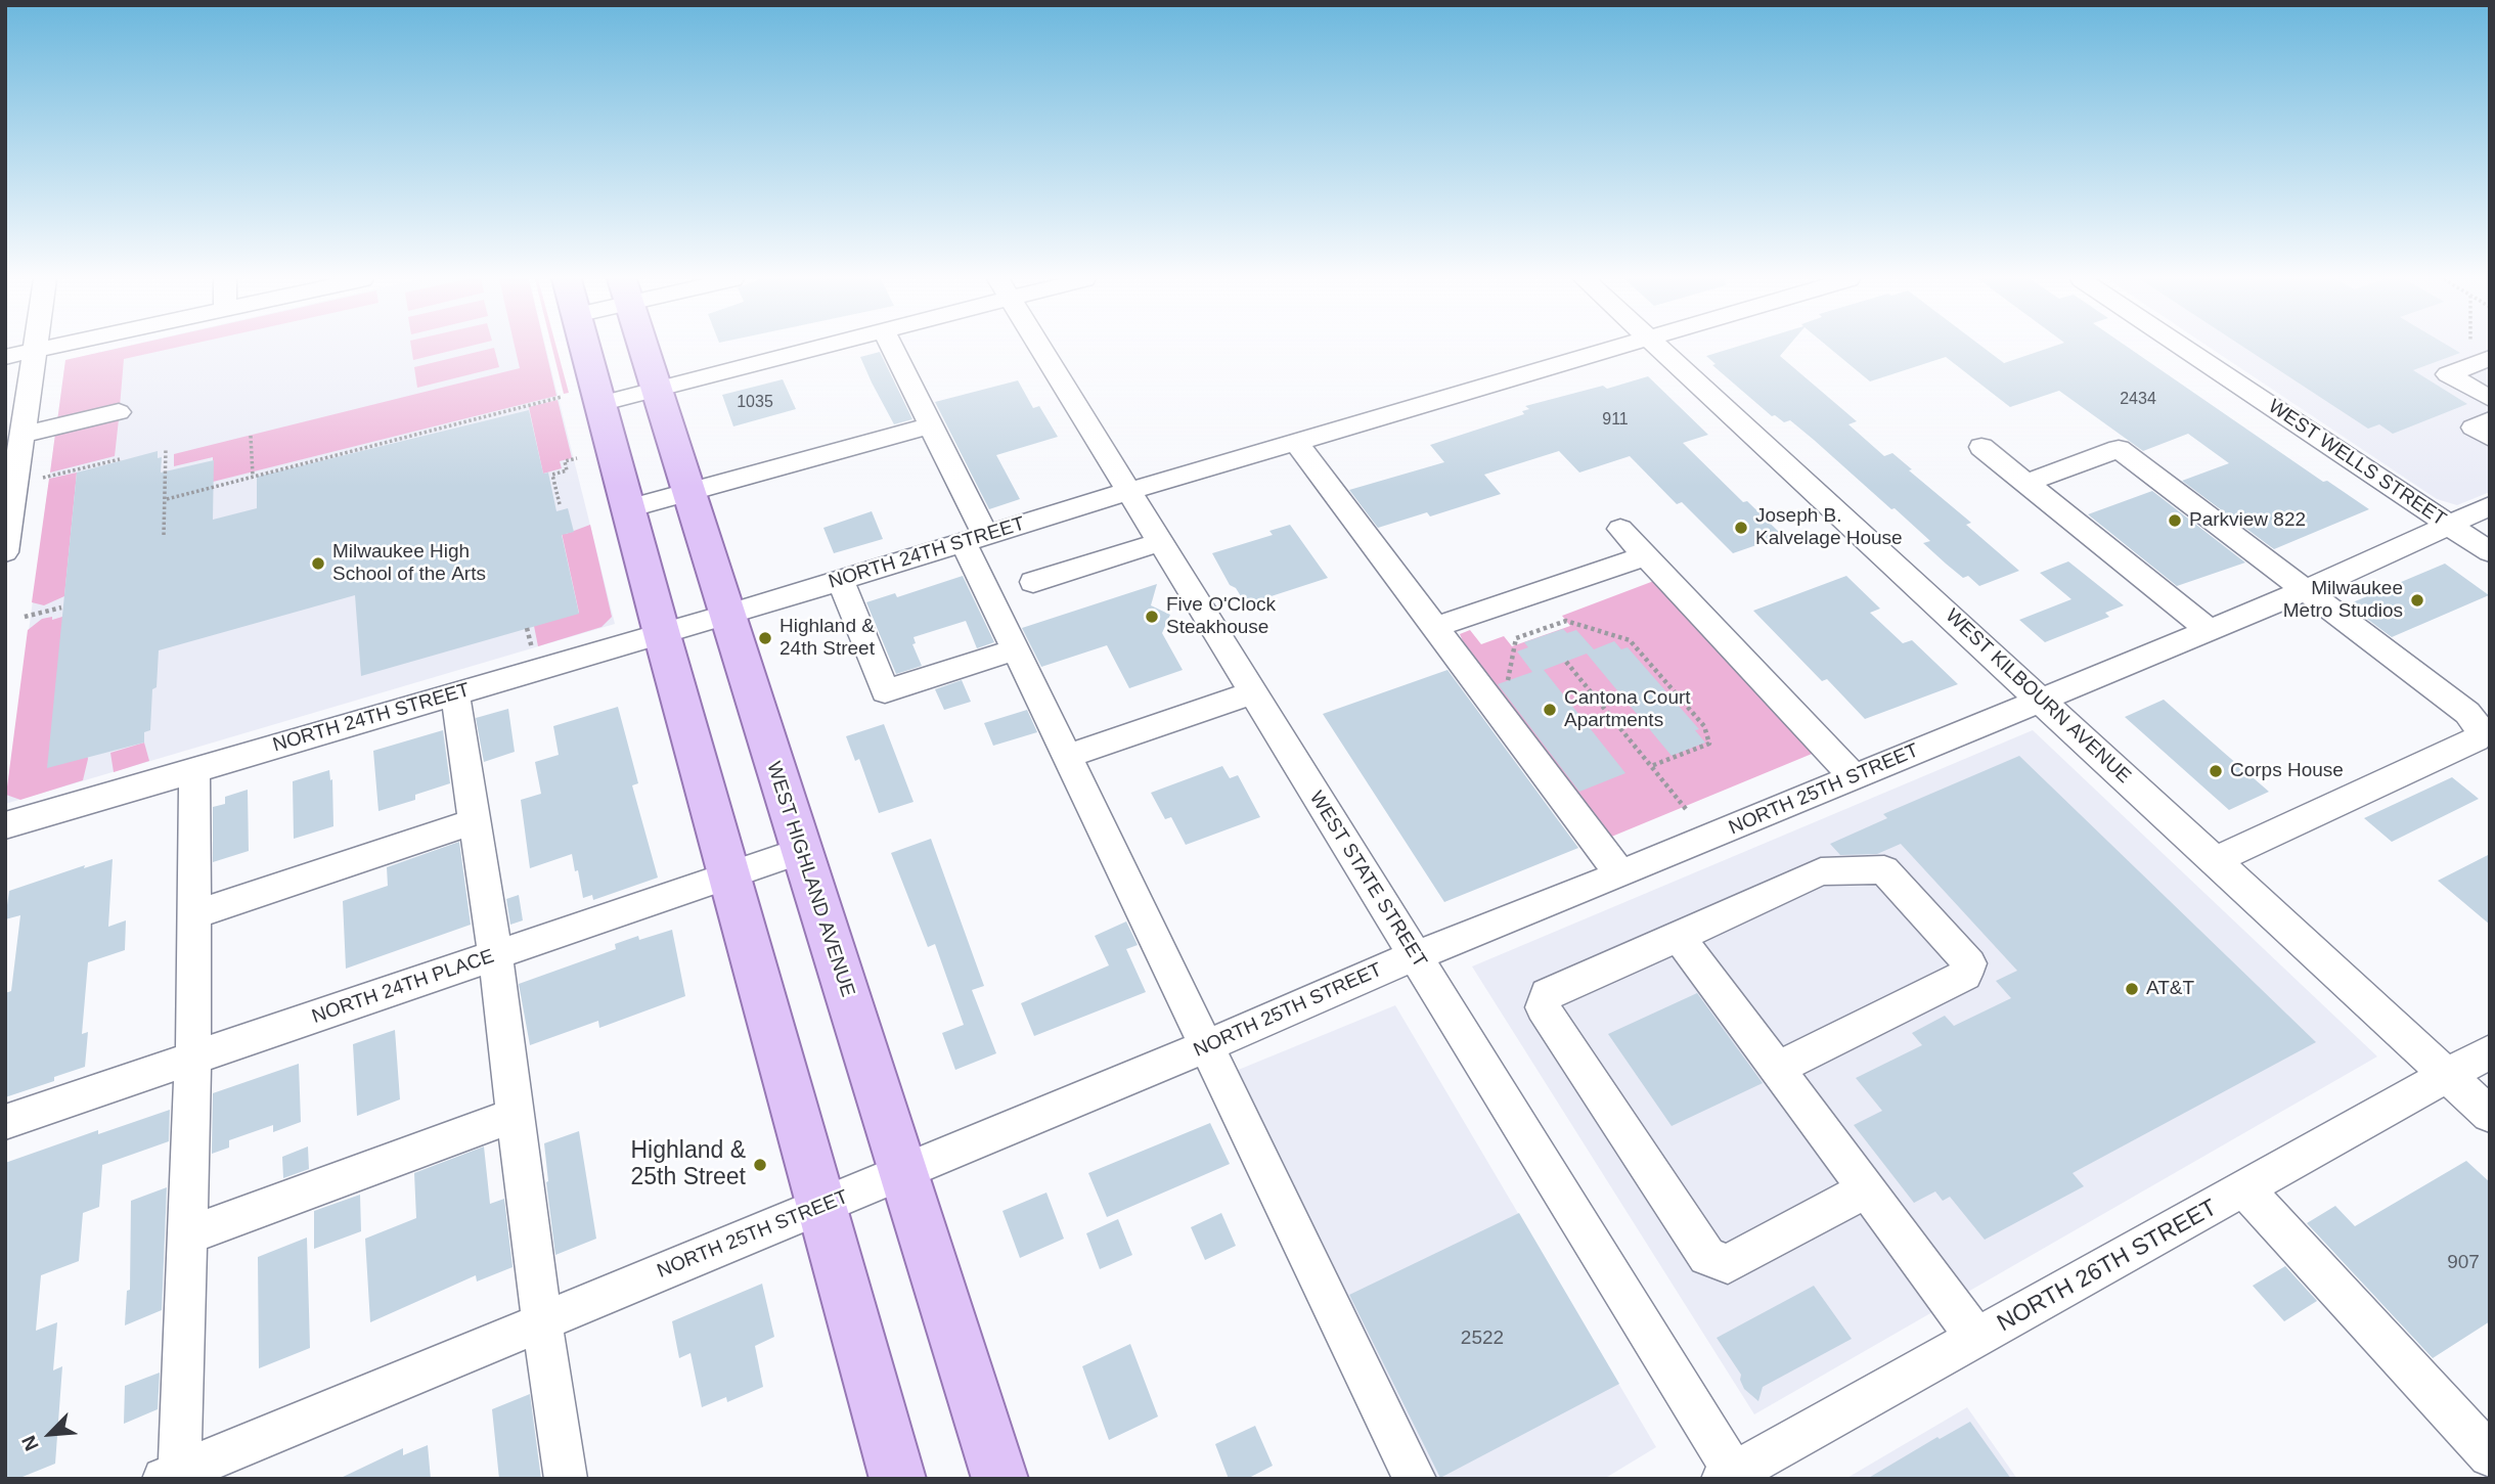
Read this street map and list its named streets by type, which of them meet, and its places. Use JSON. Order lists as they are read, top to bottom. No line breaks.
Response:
{"streets":{"main road":["WEST HIGHLAND AVENUE"],"street":["WEST WELLS STREET","NORTH 24TH STREET","WEST KILBOURN AVENUE","NORTH 25TH STREET","WEST STATE STREET","NORTH 24TH PLACE","NORTH 26TH STREET"]},"crossings":[["WEST WELLS STREET","NORTH 25TH STREET"],["NORTH 24TH STREET","WEST HIGHLAND AVENUE"],["NORTH 24TH STREET","WEST STATE STREET"],["WEST KILBOURN AVENUE","NORTH 25TH STREET"],["WEST KILBOURN AVENUE","NORTH 26TH STREET"],["NORTH 25TH STREET","WEST HIGHLAND AVENUE"],["NORTH 25TH STREET","WEST STATE STREET"],["WEST HIGHLAND AVENUE","NORTH 24TH PLACE"],["WEST STATE STREET","NORTH 26TH STREET"]],"places":["Parkview 822","Joseph B. Kalvelage House","Milwaukee High School of the Arts","Milwaukee Metro Studios","Five O'Clock Steakhouse","Highland & 24th Street","Cantona Court Apartments","Corps House","AT&T","Highland & 25th Street"],"house_numbers":["2434","1035","911","907","2522"],"north":"bottom left"}
